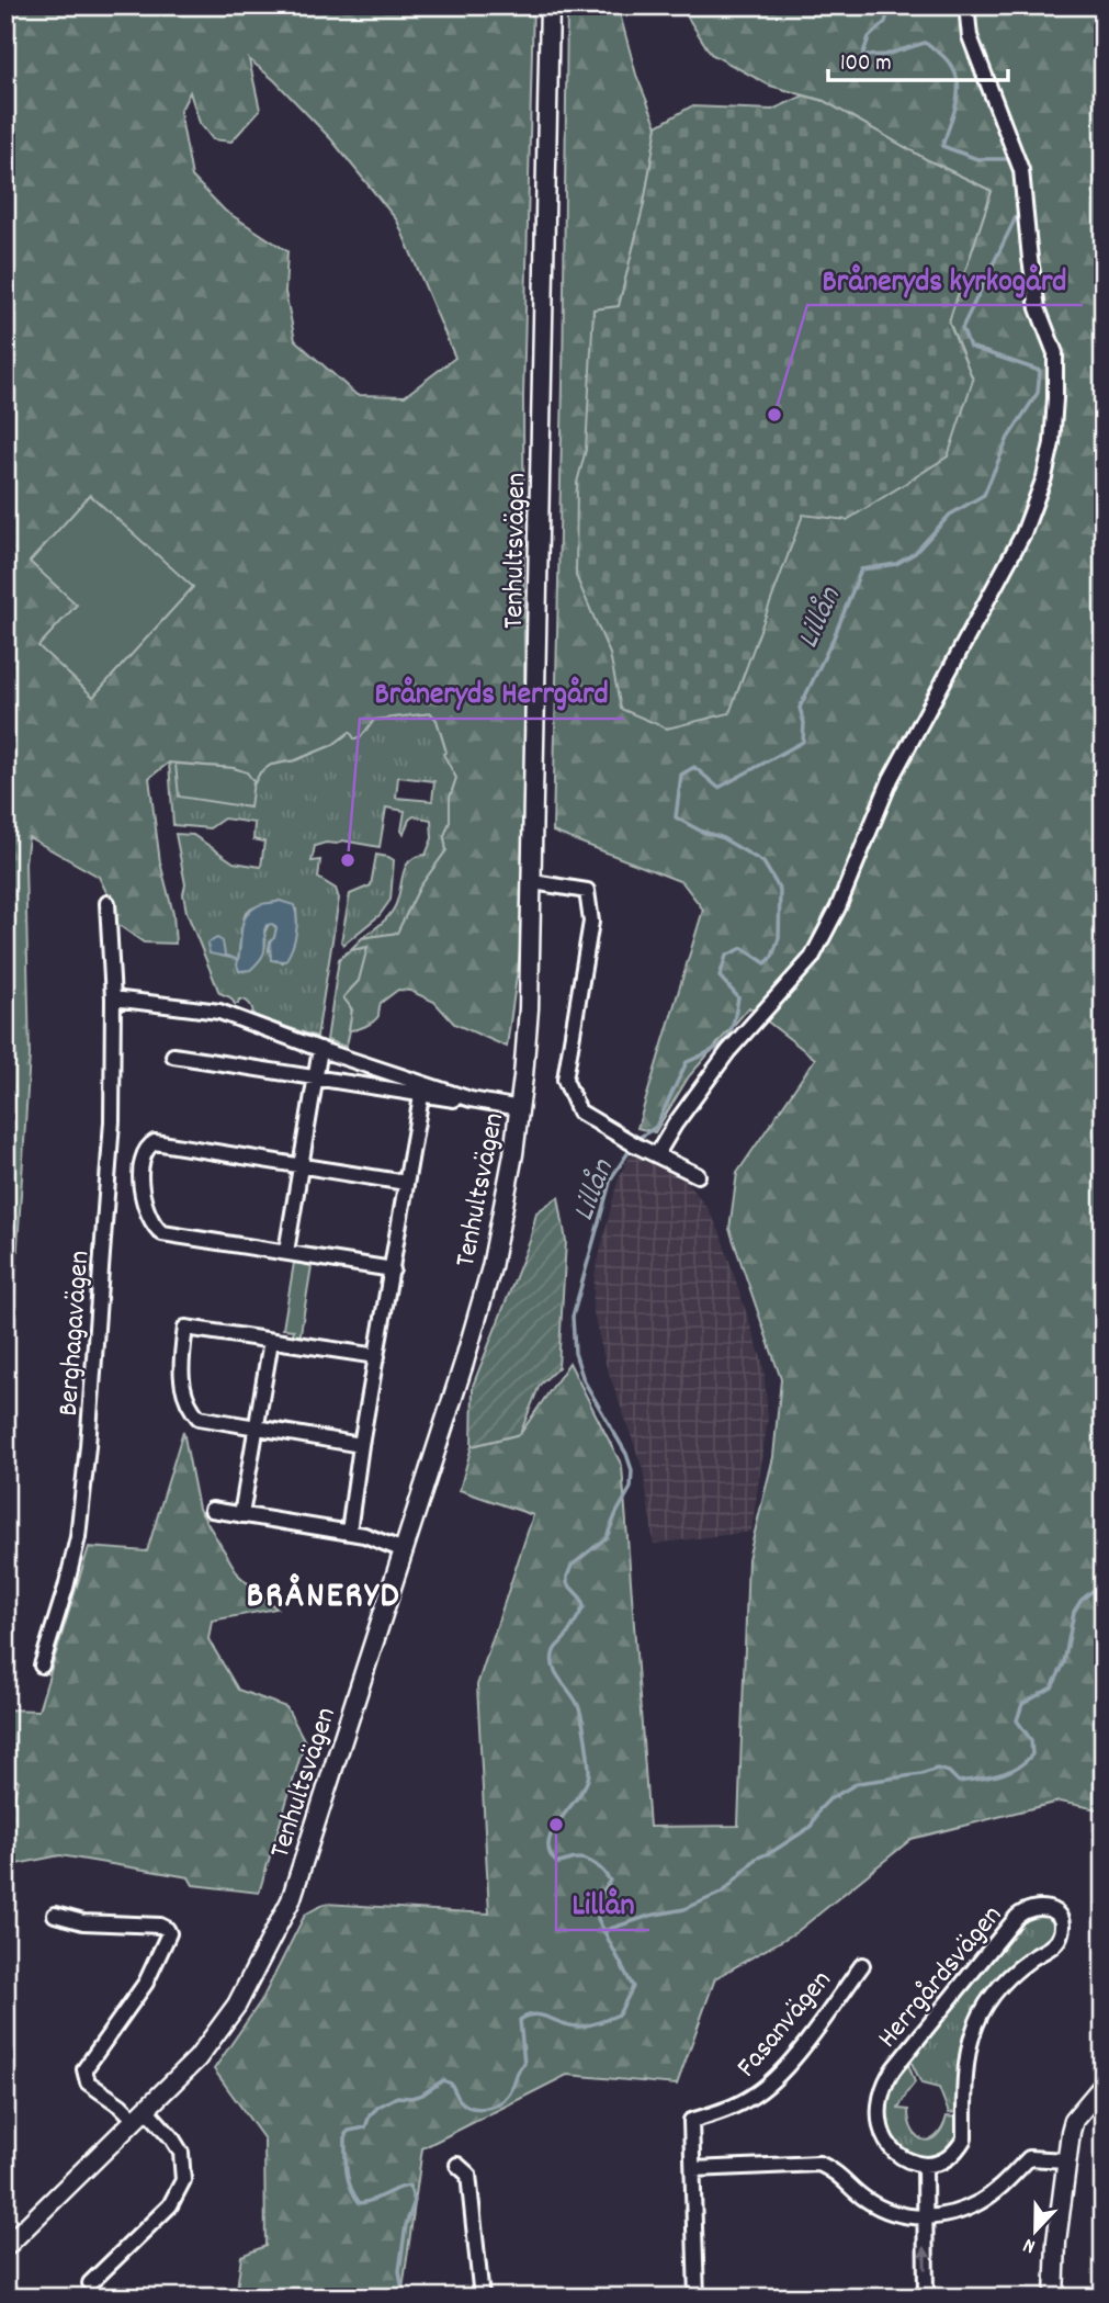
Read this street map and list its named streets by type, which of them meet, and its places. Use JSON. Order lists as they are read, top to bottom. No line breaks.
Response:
{"streets":{"street":["Tenhultsvägen","Berghagavägen","Herrgårdsvägen","Fasanvägen"]},"districts":["BRÅNERYD"],"water":["Lillån"],"places":["Bråneryds kyrkogård","Bråneryds Herrgård","Lillån"],"scale_bar":"100 m","north":"bottom"}
